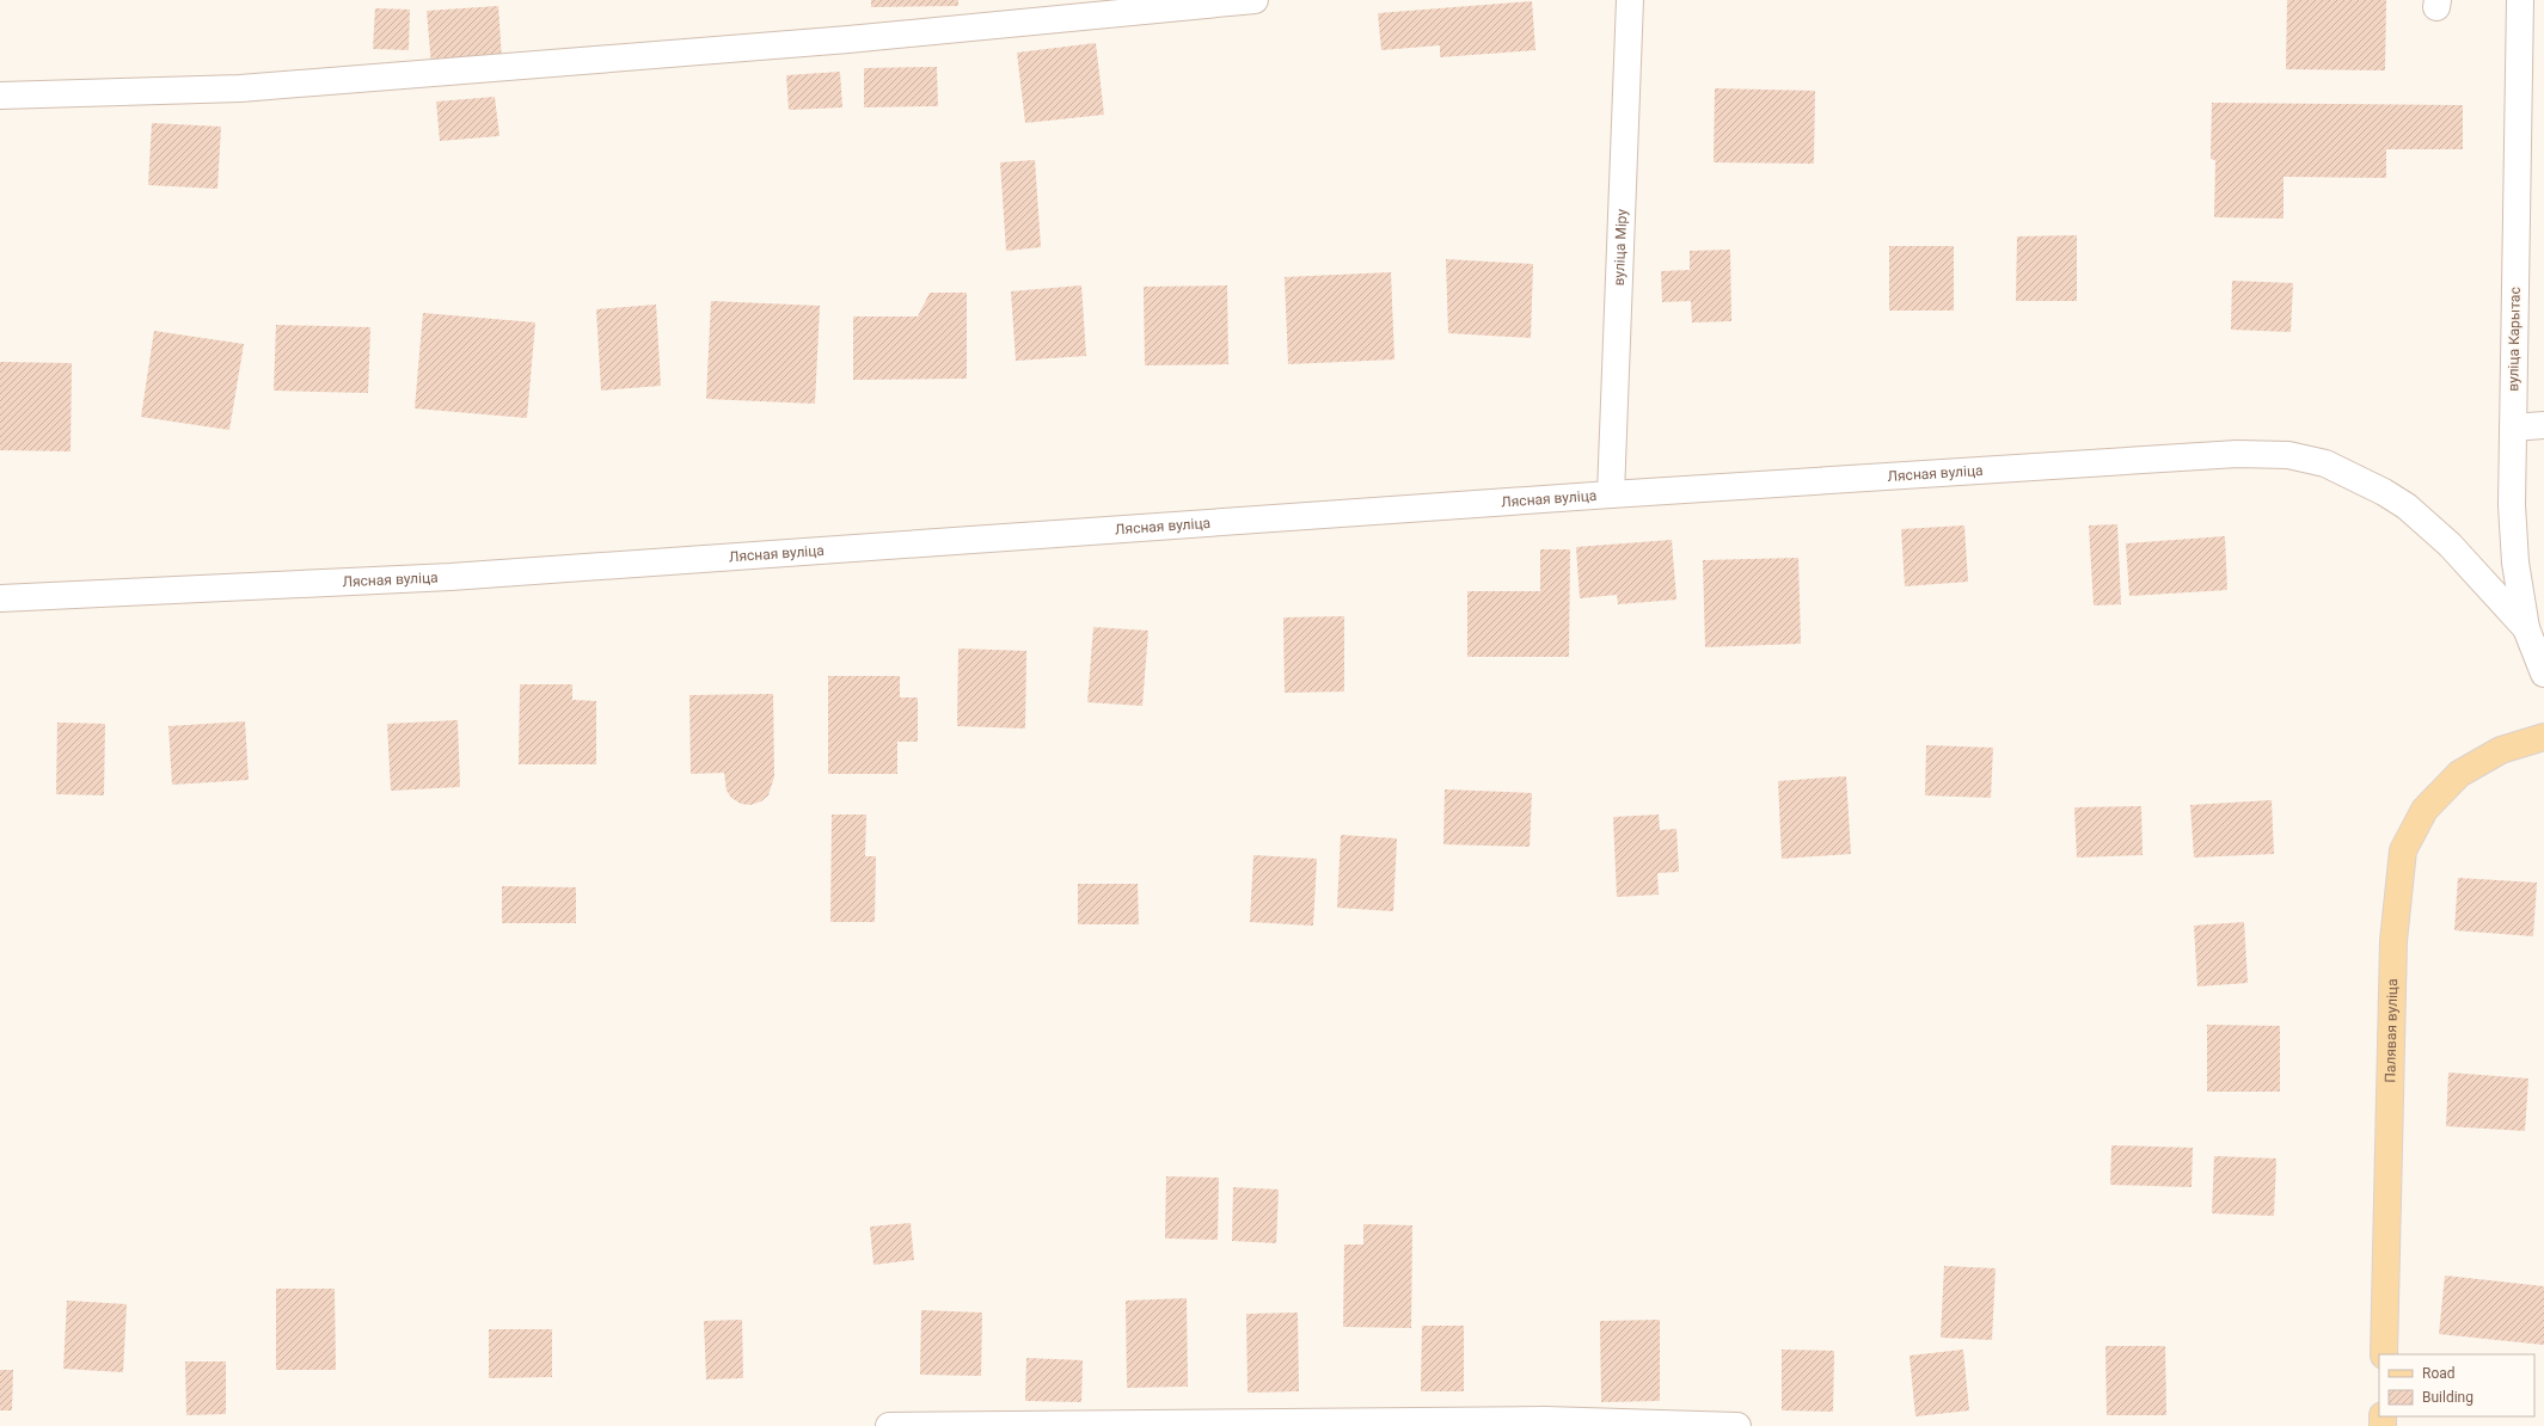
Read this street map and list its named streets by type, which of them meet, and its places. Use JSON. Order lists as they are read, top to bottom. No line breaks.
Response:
{"streets":{"main road":["Палявая вуліца"],"street":["вуліца Міру","вуліца Карытас","Лясная вуліца"]},"crossings":[["вуліца Міру","Лясная вуліца"],["вуліца Карытас","Лясная вуліца"]],"legend":["Road","Building"]}
